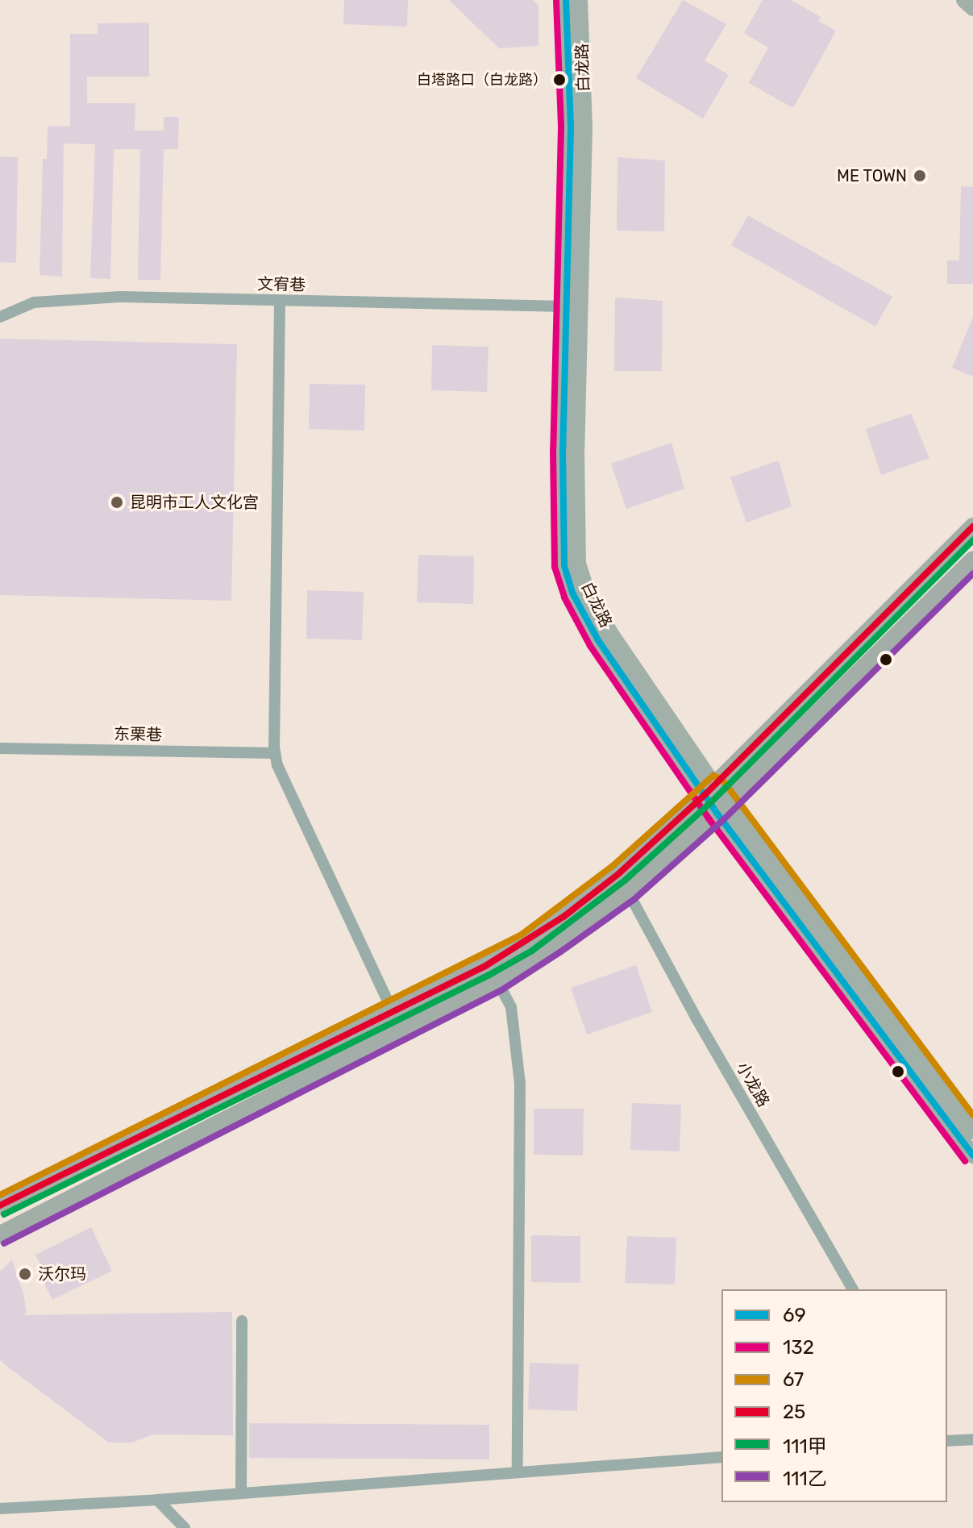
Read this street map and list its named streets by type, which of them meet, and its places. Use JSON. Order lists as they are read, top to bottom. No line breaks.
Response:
{"streets":{"main road":["白龙路"],"street":["文宥巷","东栗巷","小龙路"]},"crossings":[["白龙路","文宥巷"]],"places":["白塔路口（白龙路）","ME TOWN","昆明市工人文化宫","沃尔玛"],"lines":["transit line 69","transit line 132","transit line 25","transit line 111甲","transit line 111乙","transit line 67"],"legend":["69","132","67","25","111甲","111乙"]}
